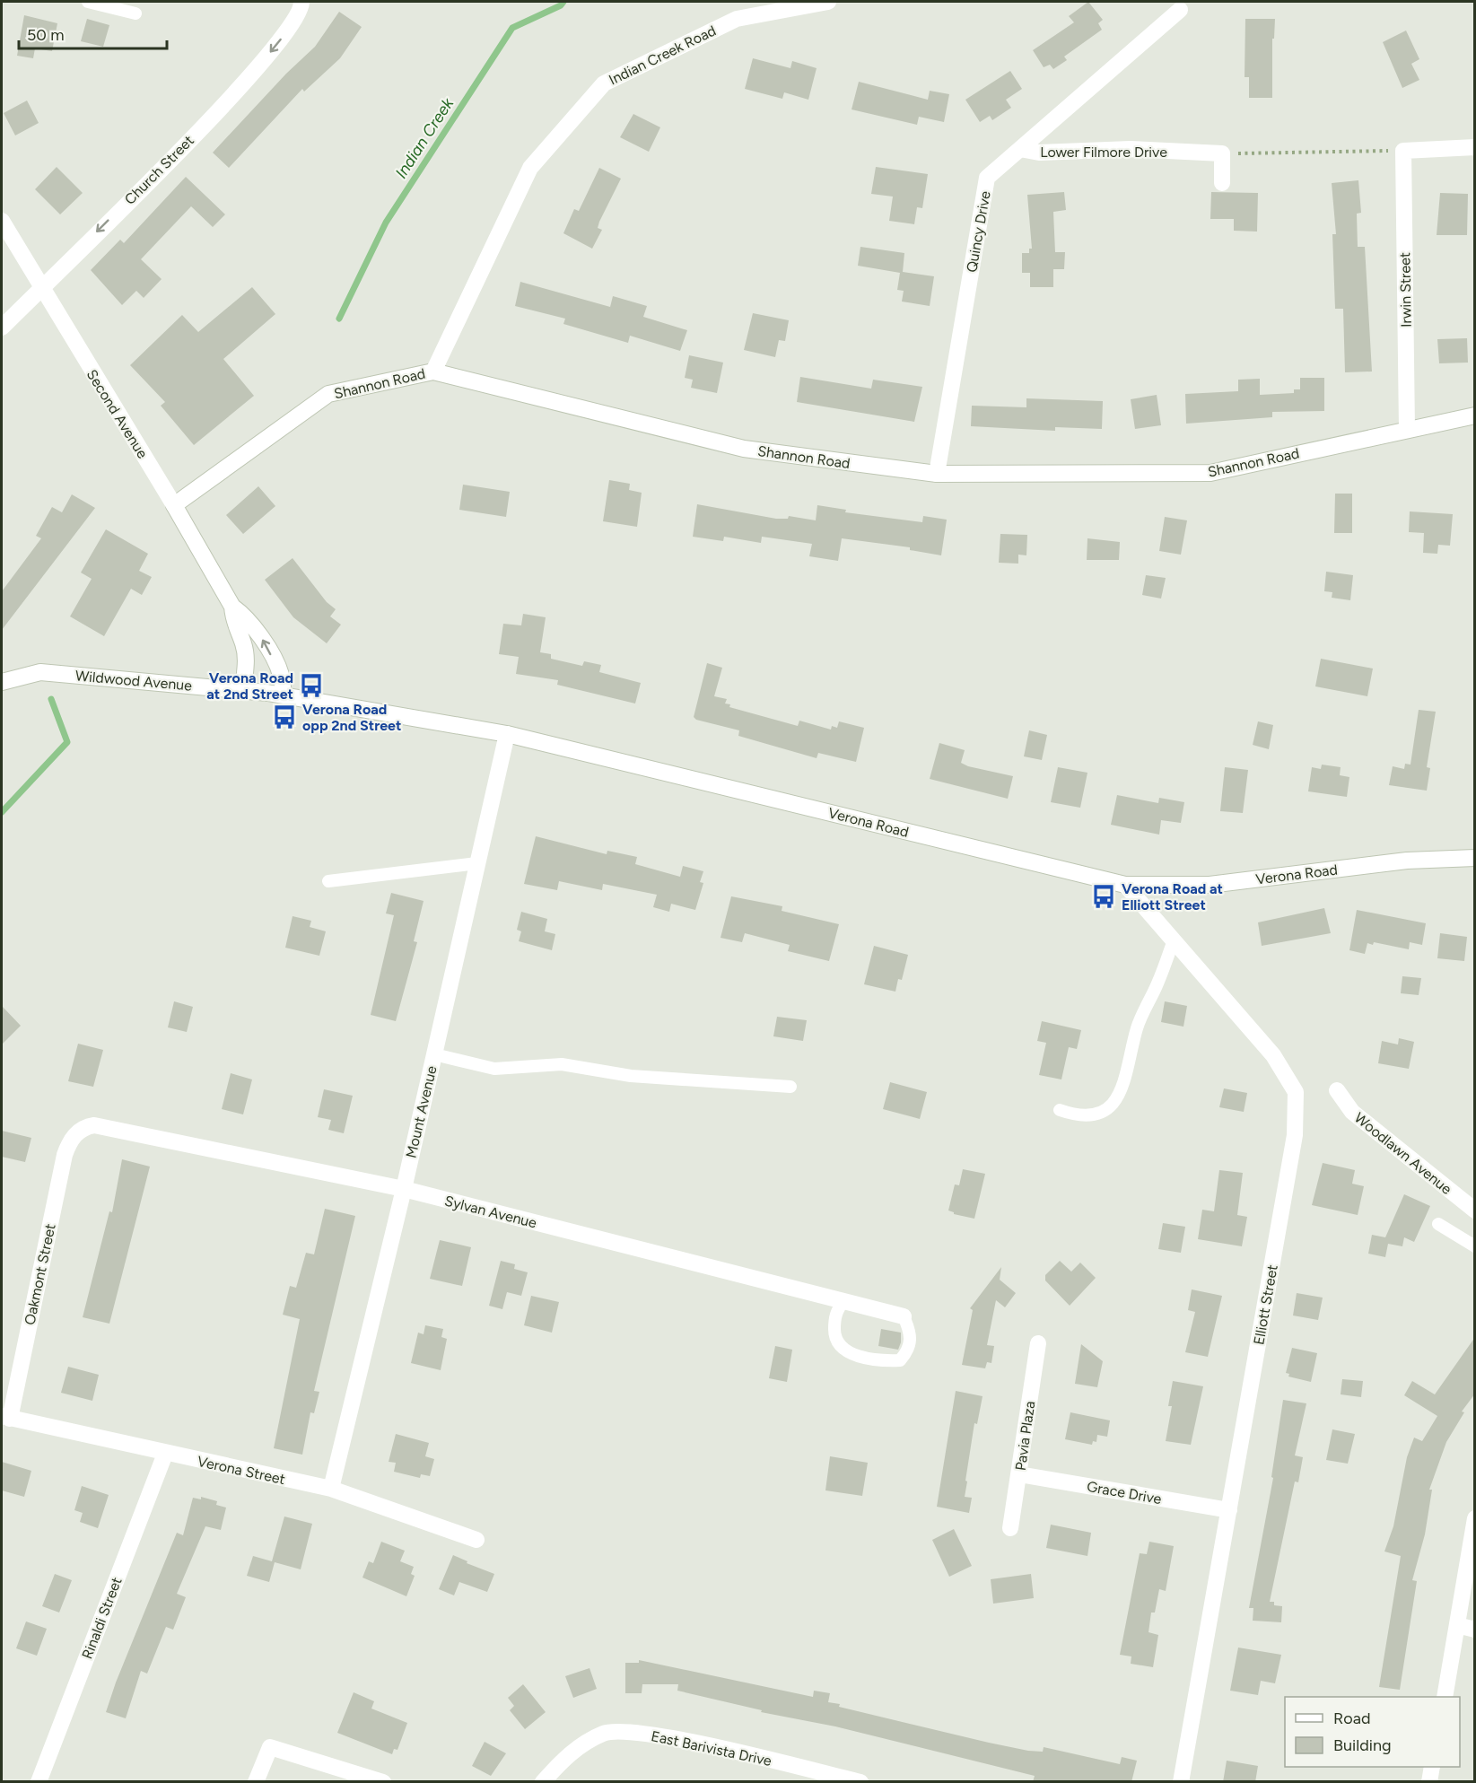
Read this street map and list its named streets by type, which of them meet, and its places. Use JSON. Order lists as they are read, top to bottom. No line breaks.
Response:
{"streets":{"street":["Indian Creek Road","Lower Filmore Drive","Church Street","Quincy Drive","Irwin Street","Shannon Road","Second Avenue","Wildwood Avenue","Verona Road","Mount Avenue","Woodlawn Avenue","Sylvan Avenue","Oakmont Street","Elliott Street","Pavia Plaza","Verona Street","Grace Drive","Rinaldi Street","East Barivista Drive"]},"crossings":[["Indian Creek Road","Shannon Road"],["Lower Filmore Drive","Quincy Drive"],["Church Street","Second Avenue"],["Quincy Drive","Shannon Road"],["Irwin Street","Shannon Road"],["Shannon Road","Second Avenue"],["Second Avenue","Wildwood Avenue"],["Second Avenue","Verona Road"],["Wildwood Avenue","Verona Road"],["Verona Road","Mount Avenue"],["Verona Road","Elliott Street"],["Mount Avenue","Sylvan Avenue"],["Mount Avenue","Verona Street"],["Sylvan Avenue","Oakmont Street"],["Oakmont Street","Verona Street"],["Elliott Street","Grace Drive"],["Pavia Plaza","Grace Drive"],["Verona Street","Rinaldi Street"]],"one_way":["Church Street"],"water":["Indian Creek"],"places":{"bus stop":["Verona Road at 2nd Street","Verona Road opp 2nd Street","Verona Road at Elliott Street"]},"legend":["Road","Building"],"scale_bar":"50 m"}
